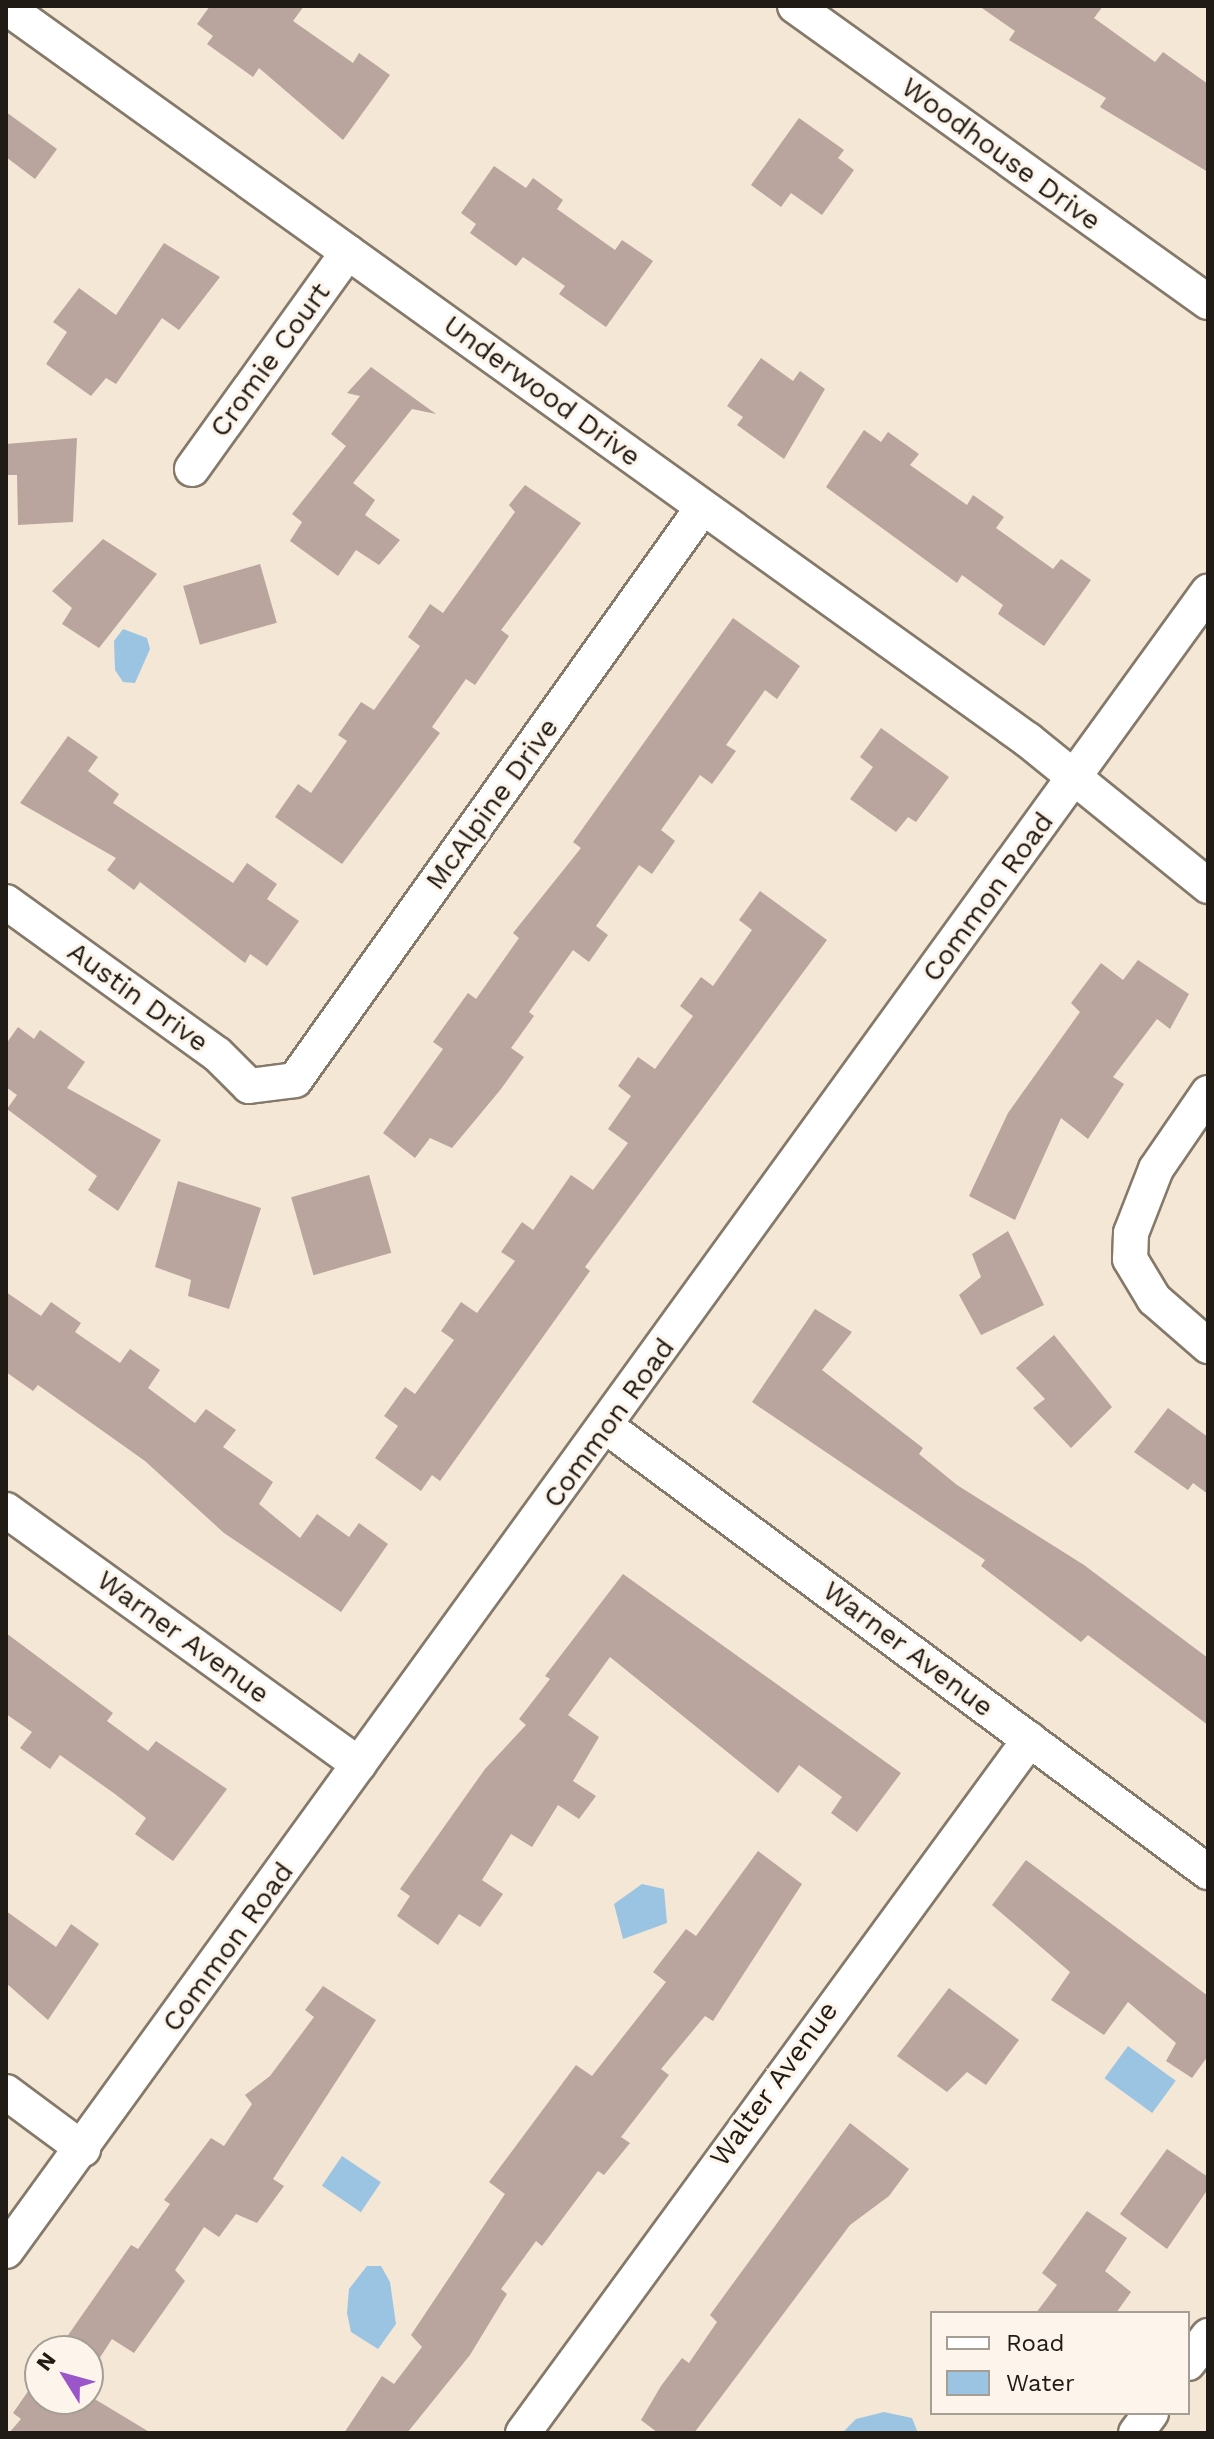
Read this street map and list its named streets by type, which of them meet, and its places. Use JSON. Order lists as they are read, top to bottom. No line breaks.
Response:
{"streets":{"street":["Woodhouse Drive","Cromie Court","Underwood Drive","McAlpine Drive","Common Road","Austin Drive","Warner Avenue","Walter Avenue"]},"crossings":[["Cromie Court","Underwood Drive"],["Underwood Drive","McAlpine Drive"],["Underwood Drive","Common Road"],["McAlpine Drive","Austin Drive"],["Common Road","Warner Avenue"],["Warner Avenue","Walter Avenue"]],"legend":["Road","Water"],"north":"top left"}
